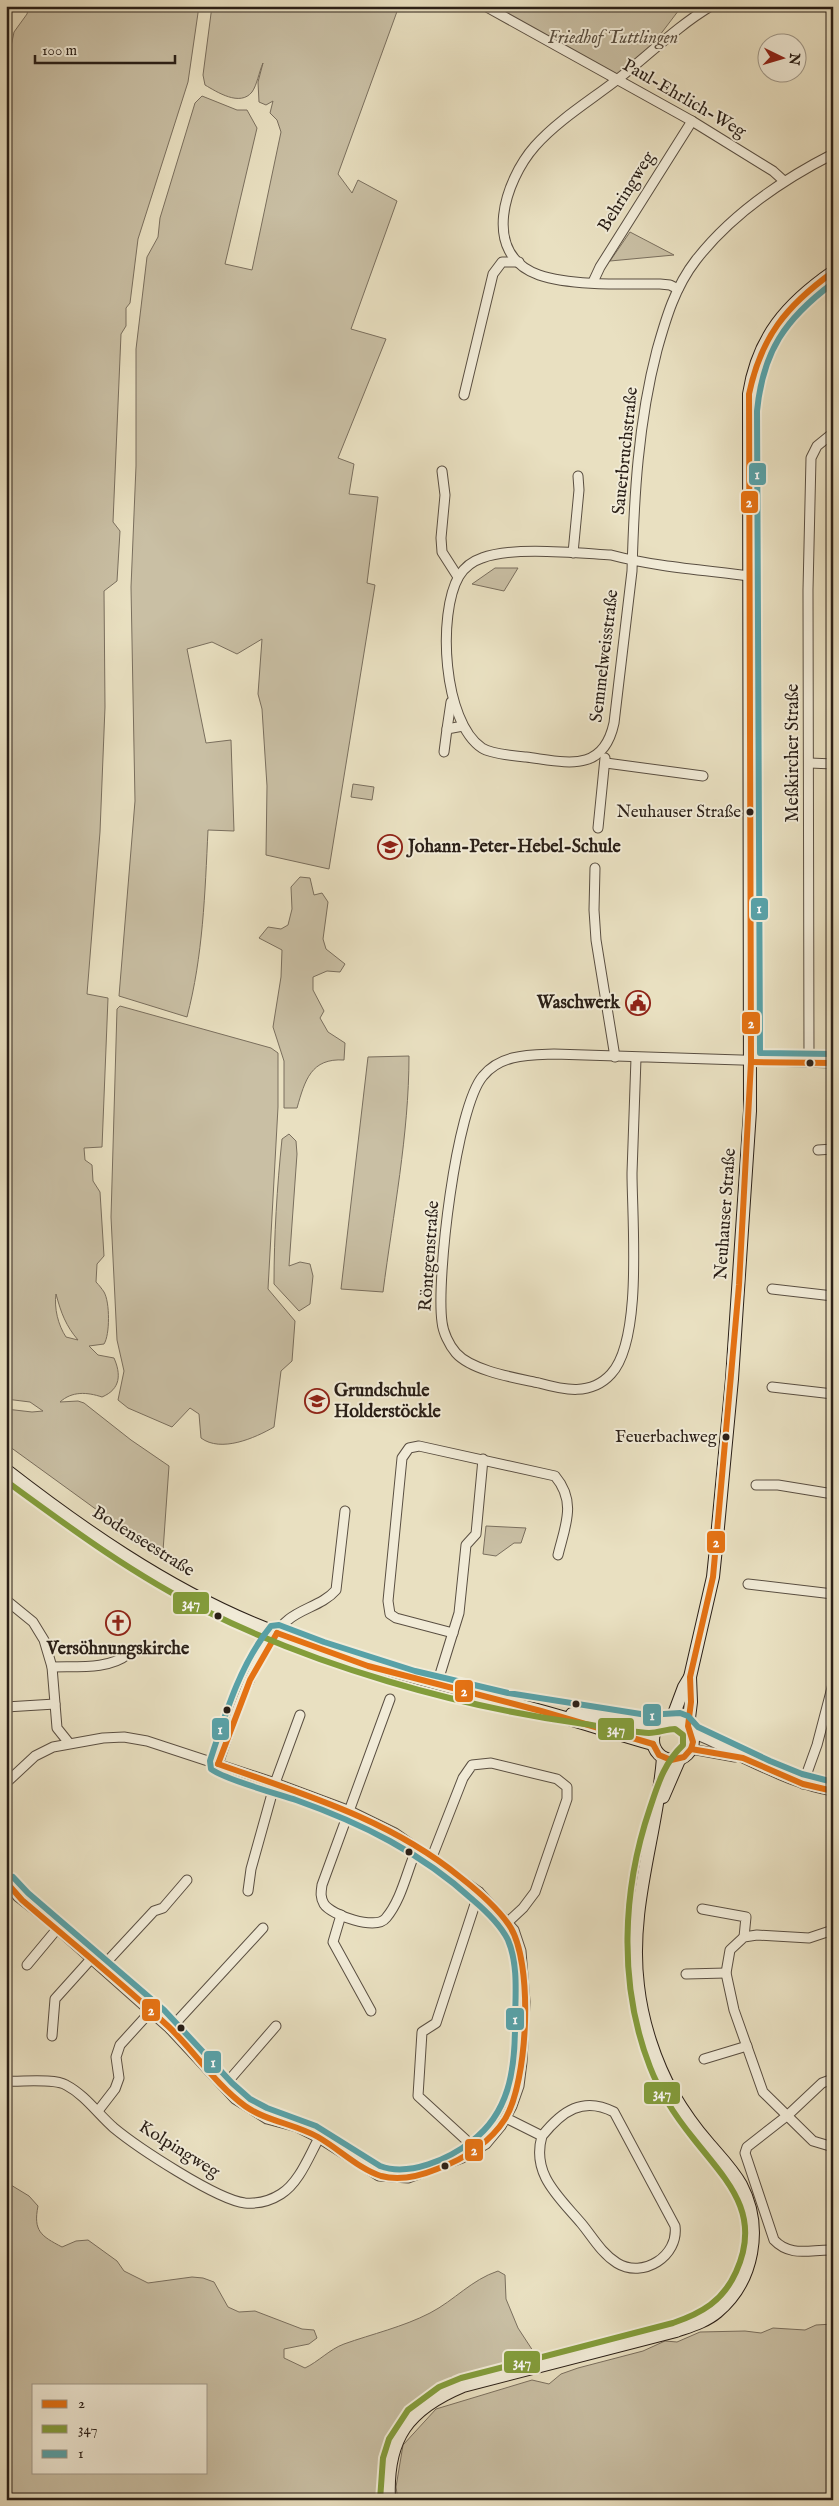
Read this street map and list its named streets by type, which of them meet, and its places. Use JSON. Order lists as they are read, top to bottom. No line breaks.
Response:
{"streets":{"street":["Paul-Ehrlich-Weg","Behringweg","Sauerbruchstraße","Semmelweisstraße","Meßkircher Straße","Neuhauser Straße","Röntgenstraße","Bodenseestraße","Kolpingweg"]},"crossings":[["Paul-Ehrlich-Weg","Behringweg"],["Paul-Ehrlich-Weg","Sauerbruchstraße"],["Sauerbruchstraße","Semmelweisstraße"],["Meßkircher Straße","Röntgenstraße"],["Neuhauser Straße","Röntgenstraße"],["Neuhauser Straße","Bodenseestraße"]],"parks":["Friedhof Tuttlingen"],"places":{"other":["Neuhauser Straße","Feuerbachweg"],"school or university":["Johann-Peter-Hebel-Schule","Grundschule Holderstöckle"],"public building":["Waschwerk"],"church":["Versöhnungskirche"]},"lines":["transit line 2","transit line 1","transit line 347"],"legend":["2","347","1"],"scale_bar":"100 m","north":"right"}
